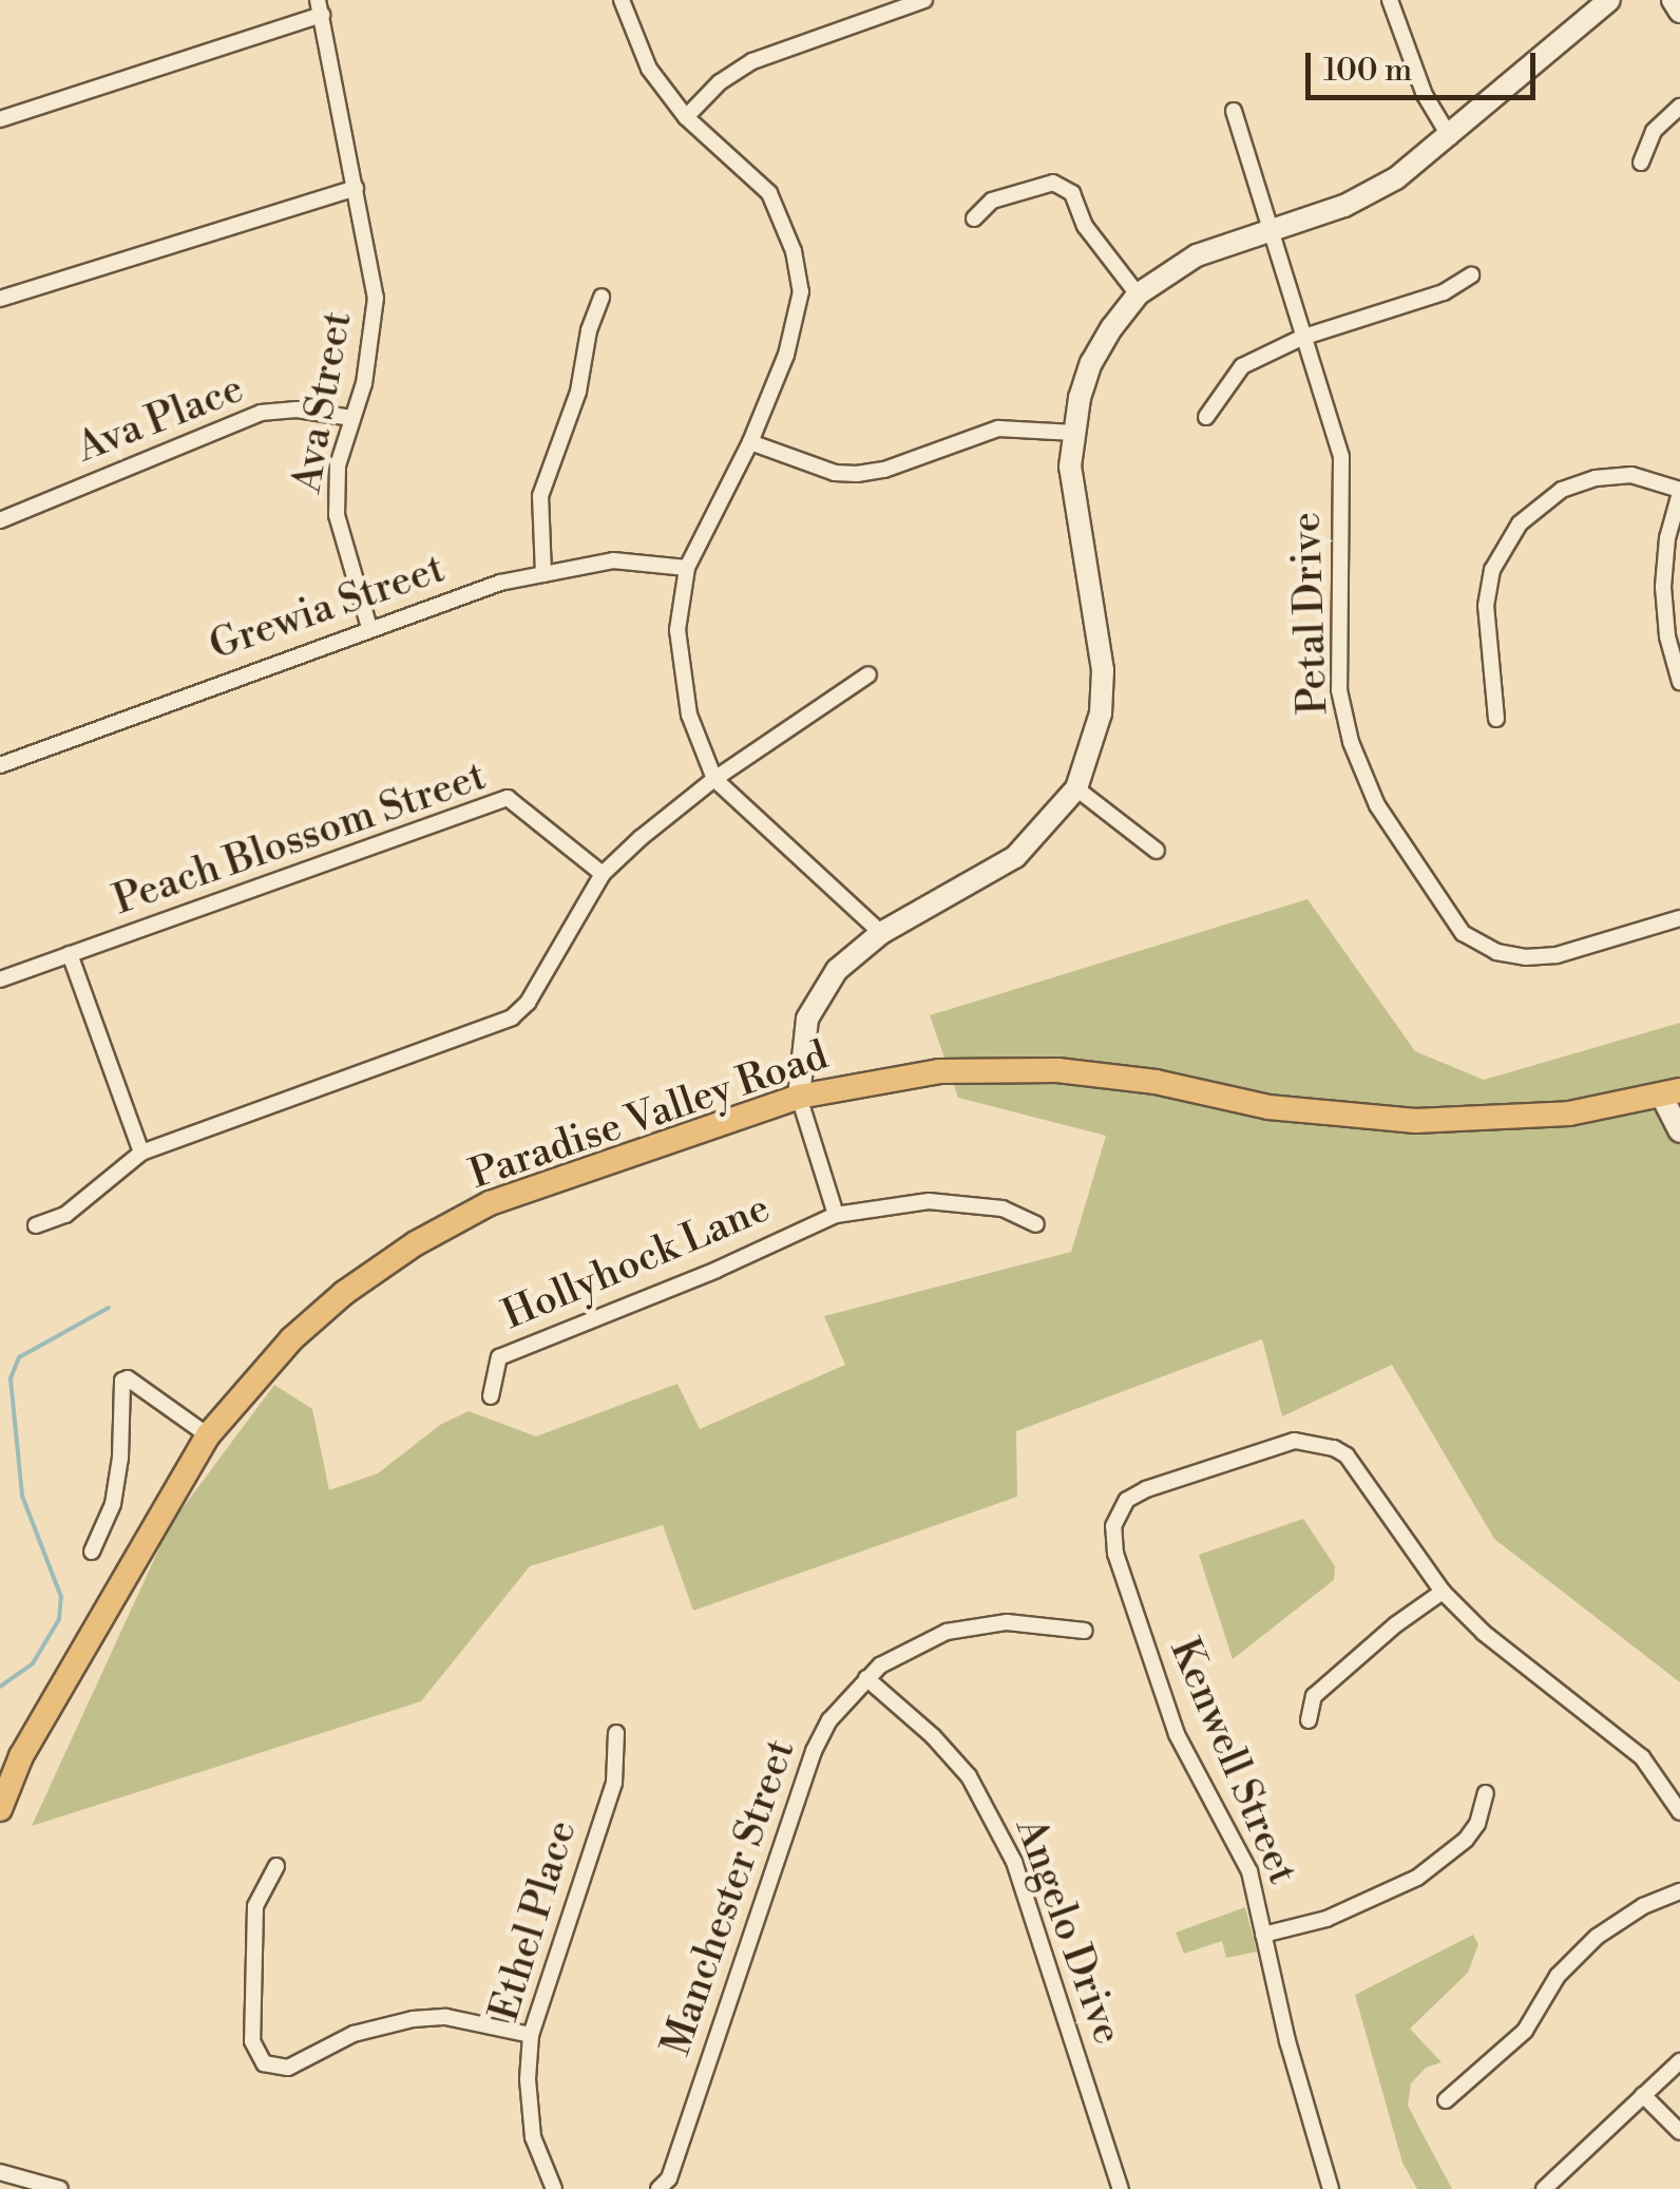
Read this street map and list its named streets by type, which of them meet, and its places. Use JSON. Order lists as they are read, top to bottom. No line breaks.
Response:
{"streets":{"main road":["Paradise Valley Road"],"street":["Ava Street","Ava Place","Grewia Street","Petal Drive","Peach Blossom Street","Hollyhock Lane","Kenwell Street","Manchester Street","Ethel Place","Angelo Drive"]},"crossings":[["Ava Street","Ava Place"],["Ava Street","Grewia Street"],["Manchester Street","Angelo Drive"]],"scale_bar":"100 m"}
